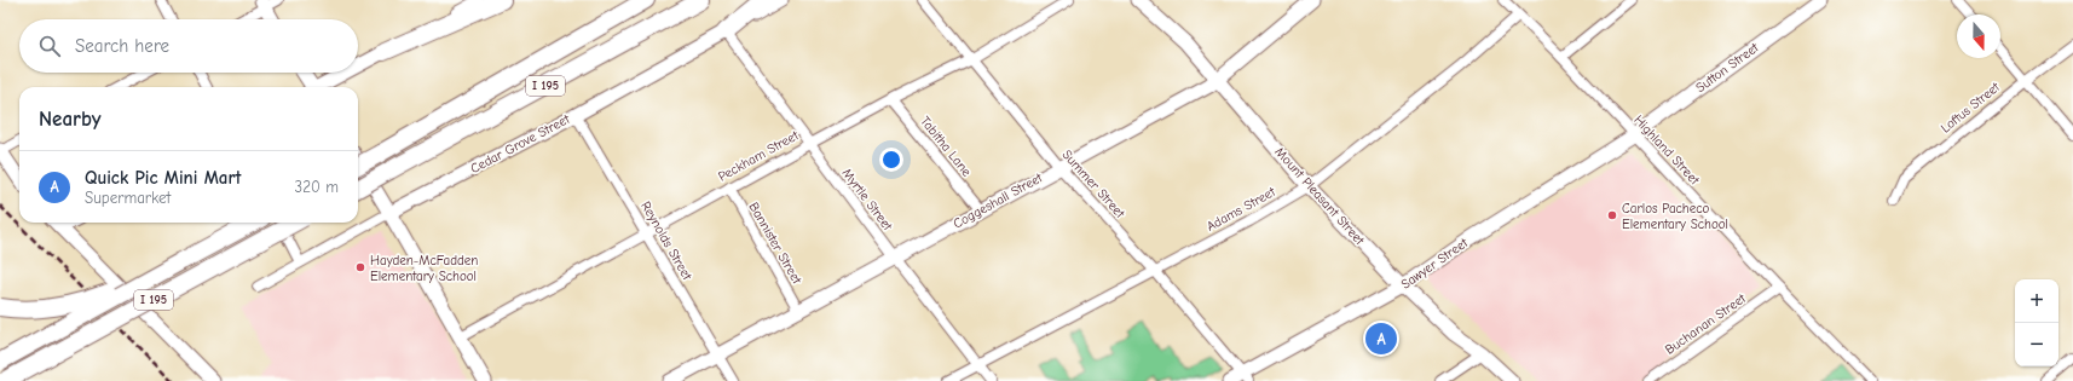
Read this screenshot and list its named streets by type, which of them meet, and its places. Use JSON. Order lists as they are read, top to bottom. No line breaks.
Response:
{"streets":{"highway":["I 195"],"main road":["Sutton Street","Cedar Grove Street","Mount Pleasant Street","Coggeshall Street","Sawyer Street"],"street":["Loftus Street","Tabitha Lane","Highland Street","Peckham Street","Summer Street","Myrtle Street","Adams Street","Reynolds Street","Bannister Street","Buchanan Street"]},"crossings":[["Sutton Street","Highland Street"],["Sutton Street","Sawyer Street"],["Cedar Grove Street","Myrtle Street"],["Cedar Grove Street","Reynolds Street"],["Tabitha Lane","Peckham Street"],["Tabitha Lane","Coggeshall Street"],["Highland Street","Adams Street"],["Highland Street","Sawyer Street"],["Highland Street","Buchanan Street"],["Peckham Street","Summer Street"],["Peckham Street","Myrtle Street"],["Peckham Street","Reynolds Street"],["Peckham Street","Bannister Street"],["Summer Street","Coggeshall Street"],["Summer Street","Adams Street"],["Summer Street","Sawyer Street"],["Mount Pleasant Street","Coggeshall Street"],["Mount Pleasant Street","Adams Street"],["Mount Pleasant Street","Sawyer Street"],["Myrtle Street","Coggeshall Street"],["Myrtle Street","Adams Street"],["Coggeshall Street","Reynolds Street"],["Coggeshall Street","Bannister Street"]],"places":["Carlos Pacheco Elementary School","Hayden-McFadden Elementary School"],"north":"bottom","page":{"search":"Search here","heading":"Nearby","list":[{"mark":"A","name":"Quick Pic Mini Mart","note":"Supermarket","value":"320 m"}],"map_buttons":["+","−"],"pins":"A"}}
